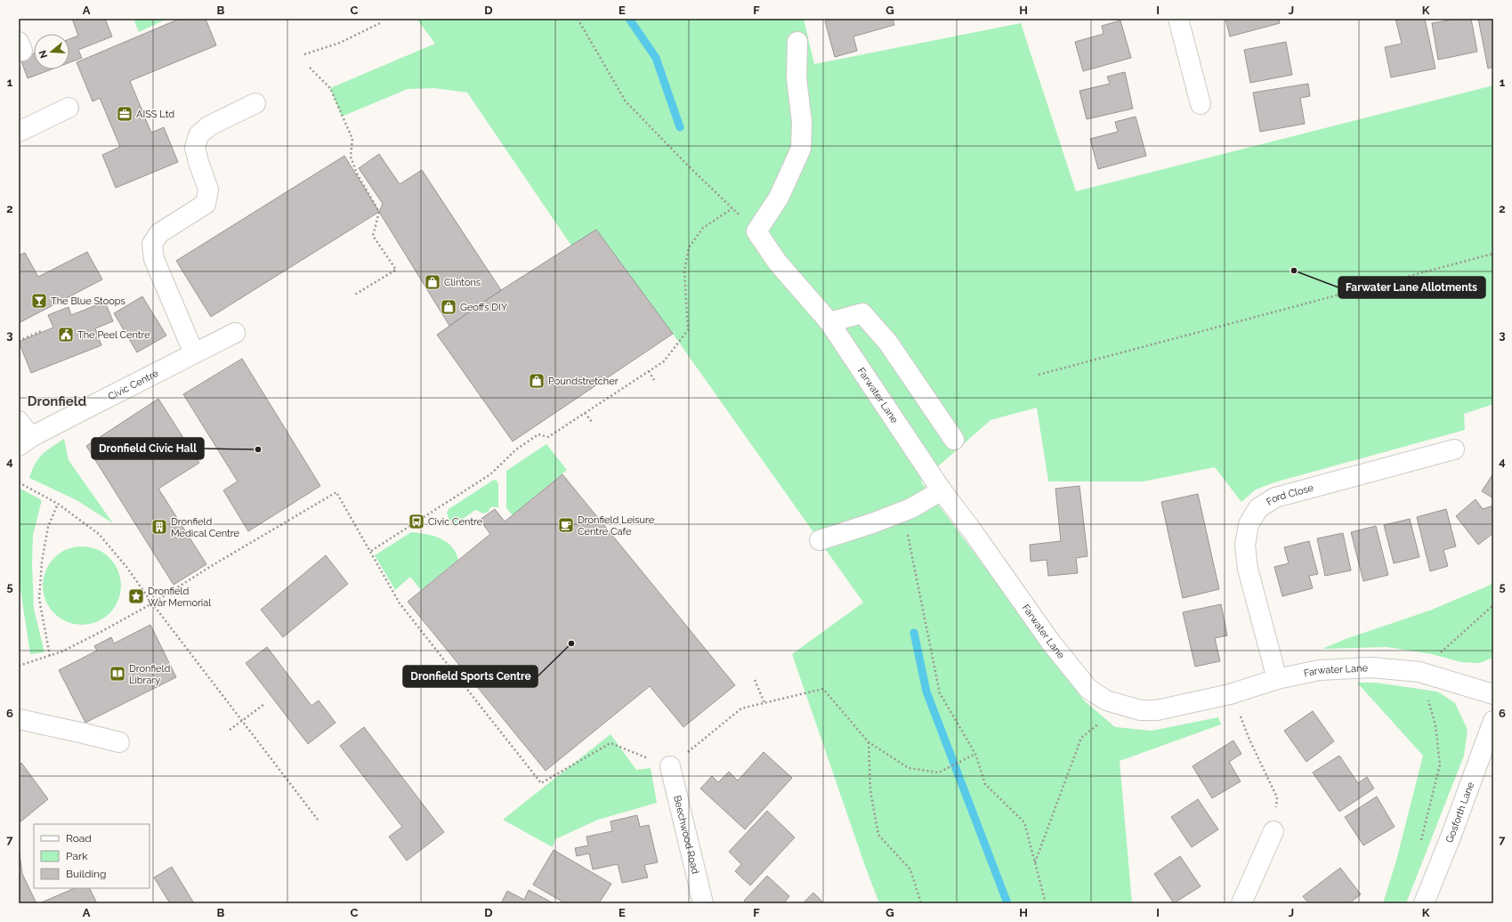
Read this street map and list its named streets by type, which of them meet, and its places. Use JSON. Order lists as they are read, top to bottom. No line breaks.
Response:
{"streets":{"street":["Civic Centre","Farwater Lane","Ford Close","Gosforth Lane","Beechwood Road"]},"crossings":[["Farwater Lane","Ford Close"]],"districts":["Dronfield"],"places":{"office":["AISS Ltd"],"other":["Farwater Lane Allotments","Dronfield Civic Hall","Dronfield Sports Centre"],"shop":["Clintons","Geoffs DIY","Poundstretcher"],"bar":["The Blue Stoops"],"public building":["The Peel Centre"],"bus stop":["Civic Centre"],"cafe":["Dronfield Leisure Centre Cafe"],"building":["Dronfield Medical Centre"],"place":["Dronfield War Memorial"],"library":["Dronfield Library"]},"legend":["Road","Park","Building"],"north":"left","grid":{"columns":["A","B","C","D","E","F","G","H","I","J","K"],"rows":["1","2","3","4","5","6","7"]}}
